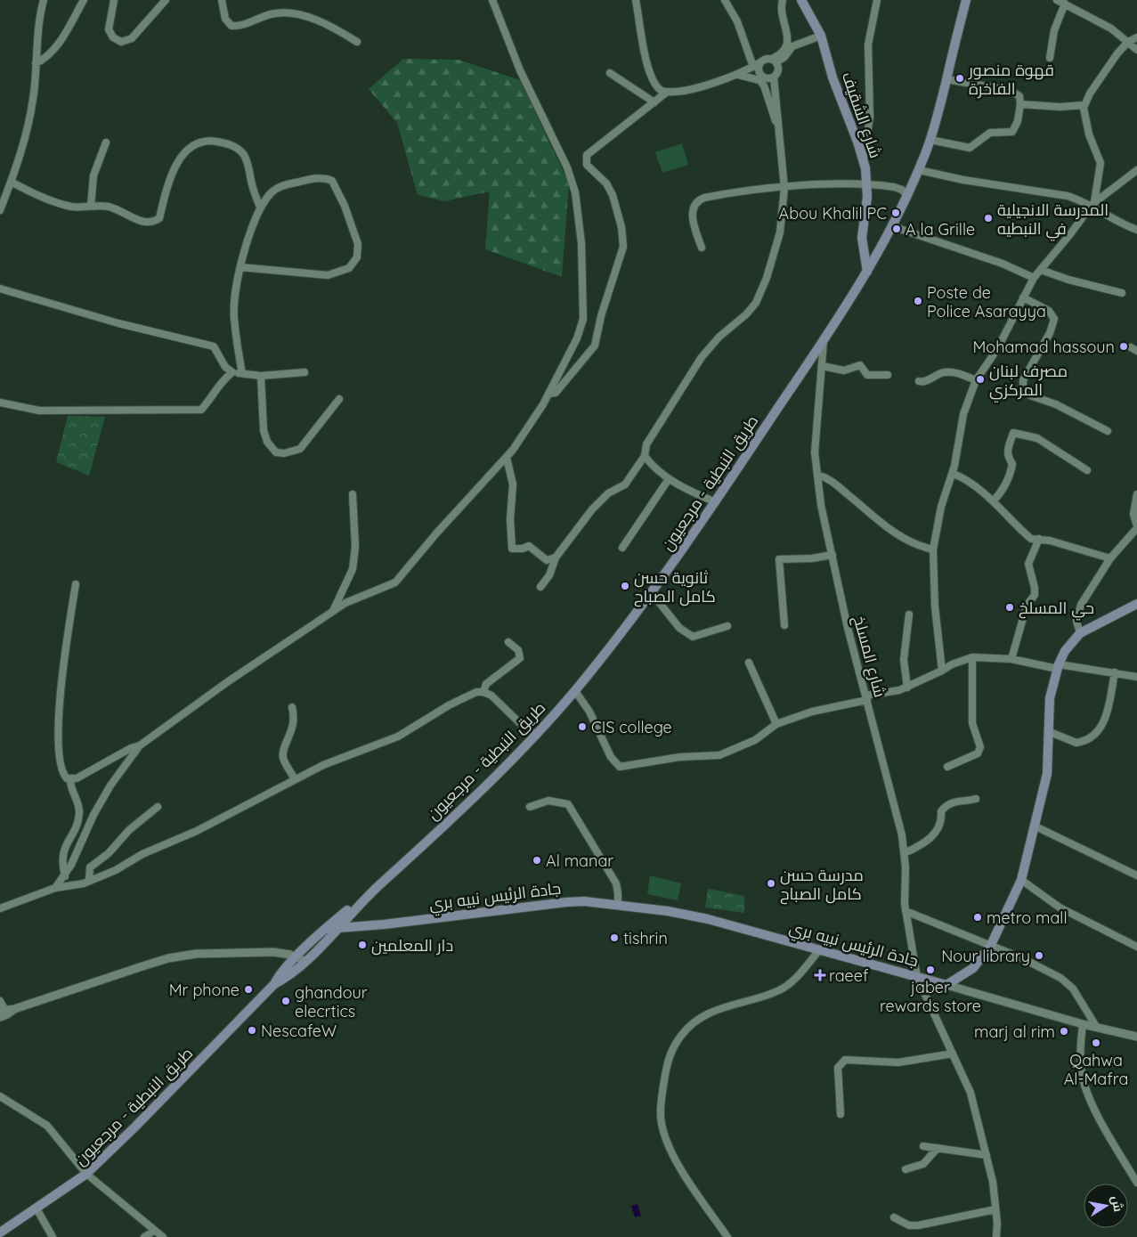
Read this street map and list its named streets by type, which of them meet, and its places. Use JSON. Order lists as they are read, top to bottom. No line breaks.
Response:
{"streets":{"main road":["شارع الشقيف","طريق النبطية - مرجعيون","جادة الرئيس نبيه بري"],"street":["شارع المسلخ"]},"crossings":[["شارع الشقيف","طريق النبطية - مرجعيون"],["طريق النبطية - مرجعيون","شارع المسلخ"],["طريق النبطية - مرجعيون","جادة الرئيس نبيه بري"],["شارع المسلخ","جادة الرئيس نبيه بري"]],"places":{"other":["قهوة منصور الفاخرة","Abou Khalil PC","المدرسة الانجيلية في النبطيه","A la Grille","Poste de Police Asarayya","Mohamad hassoun","مصرف لبنان المركزي","ثانوية حسن كامل الصباح","حي المسلخ","CIS college","Al manar","مدرسة حسن كامل الصباح","metro mall","tishrin","دار المعلمين","Nour library","jaber rewards store","Mr phone","ghandour elecrtics","NescafeW","marj al rim","Qahwa Al-Mafra"],"health":["raeef"]},"north":"right"}
